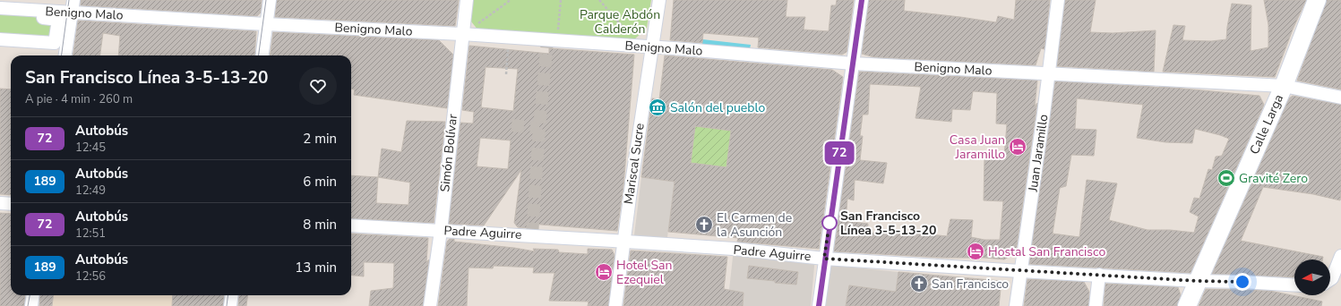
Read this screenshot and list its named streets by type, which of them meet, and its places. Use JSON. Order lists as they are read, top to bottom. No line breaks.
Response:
{"streets":{"street":["Benigno Malo","Calle Larga","Simón Bolívar","Juan Jaramillo","Mariscal Sucre","Padre Aguirre"]},"crossings":[["Benigno Malo","Calle Larga"],["Benigno Malo","Simón Bolívar"],["Benigno Malo","Juan Jaramillo"],["Benigno Malo","Mariscal Sucre"],["Calle Larga","Padre Aguirre"],["Simón Bolívar","Padre Aguirre"],["Juan Jaramillo","Padre Aguirre"],["Mariscal Sucre","Padre Aguirre"]],"parks":["Parque Abdón Calderón"],"places":{"museum":["Salón del pueblo"],"hotel":["Casa Juan Jaramillo","Hostal San Francisco","Hotel San Ezequiel"],"sports":["Gravité Zero"],"other":["San Francisco Línea 3-5-13-20"],"church":["El Carmen de la Asunción","San Francisco"]},"lines":["bus line 72"],"north":"left","page":{"on_map":"72","heading":["San Francisco Línea 3-5-13-20","A pie · 4 min · 260 m"],"list":[{"mark":"72","name":"Autobús","note":"12:45","value":"2 min"},{"mark":"189","name":"Autobús","note":"12:49","value":"6 min"},{"mark":"72","name":"Autobús","note":"12:51","value":"8 min"},{"mark":"189","name":"Autobús","note":"12:56","value":"13 min"}]}}
